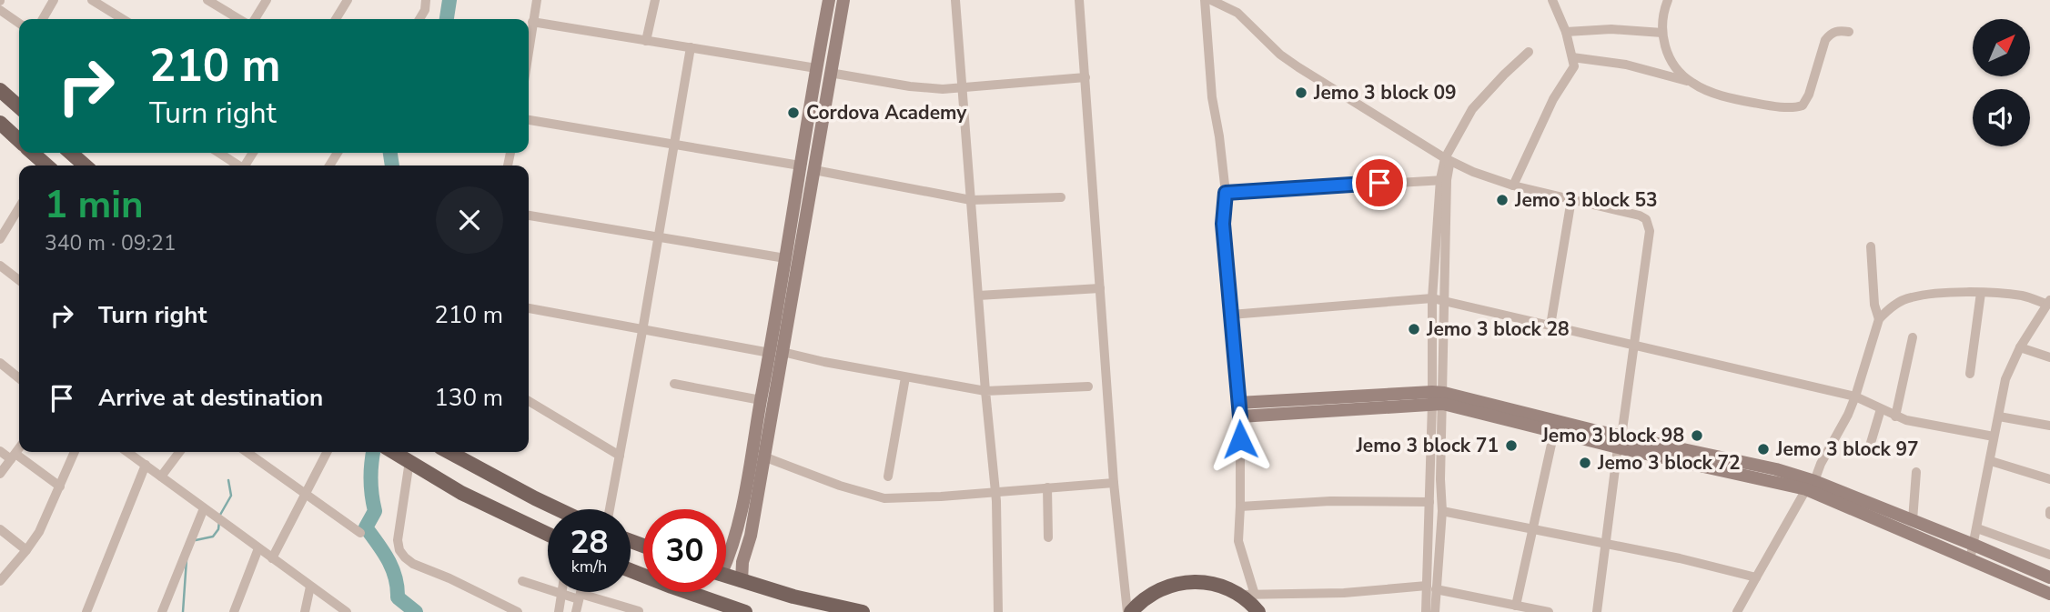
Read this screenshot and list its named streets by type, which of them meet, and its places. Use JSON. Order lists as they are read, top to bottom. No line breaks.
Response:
{"places":["Jemo 3 block 09","Cordova Academy","Jemo 3 block 53","Jemo 3 block 28","Jemo 3 block 98","Jemo 3 block 71","Jemo 3 block 97","Jemo 3 block 72"],"north":"top right","page":{"turn":["210 m","Turn right"],"heading":["1 min","340 m · 09:21"],"list":[{"name":"Turn right","value":"210 m"},{"name":"Arrive at destination","value":"130 m"}],"speed":"28 km/h","limit":"30"}}
